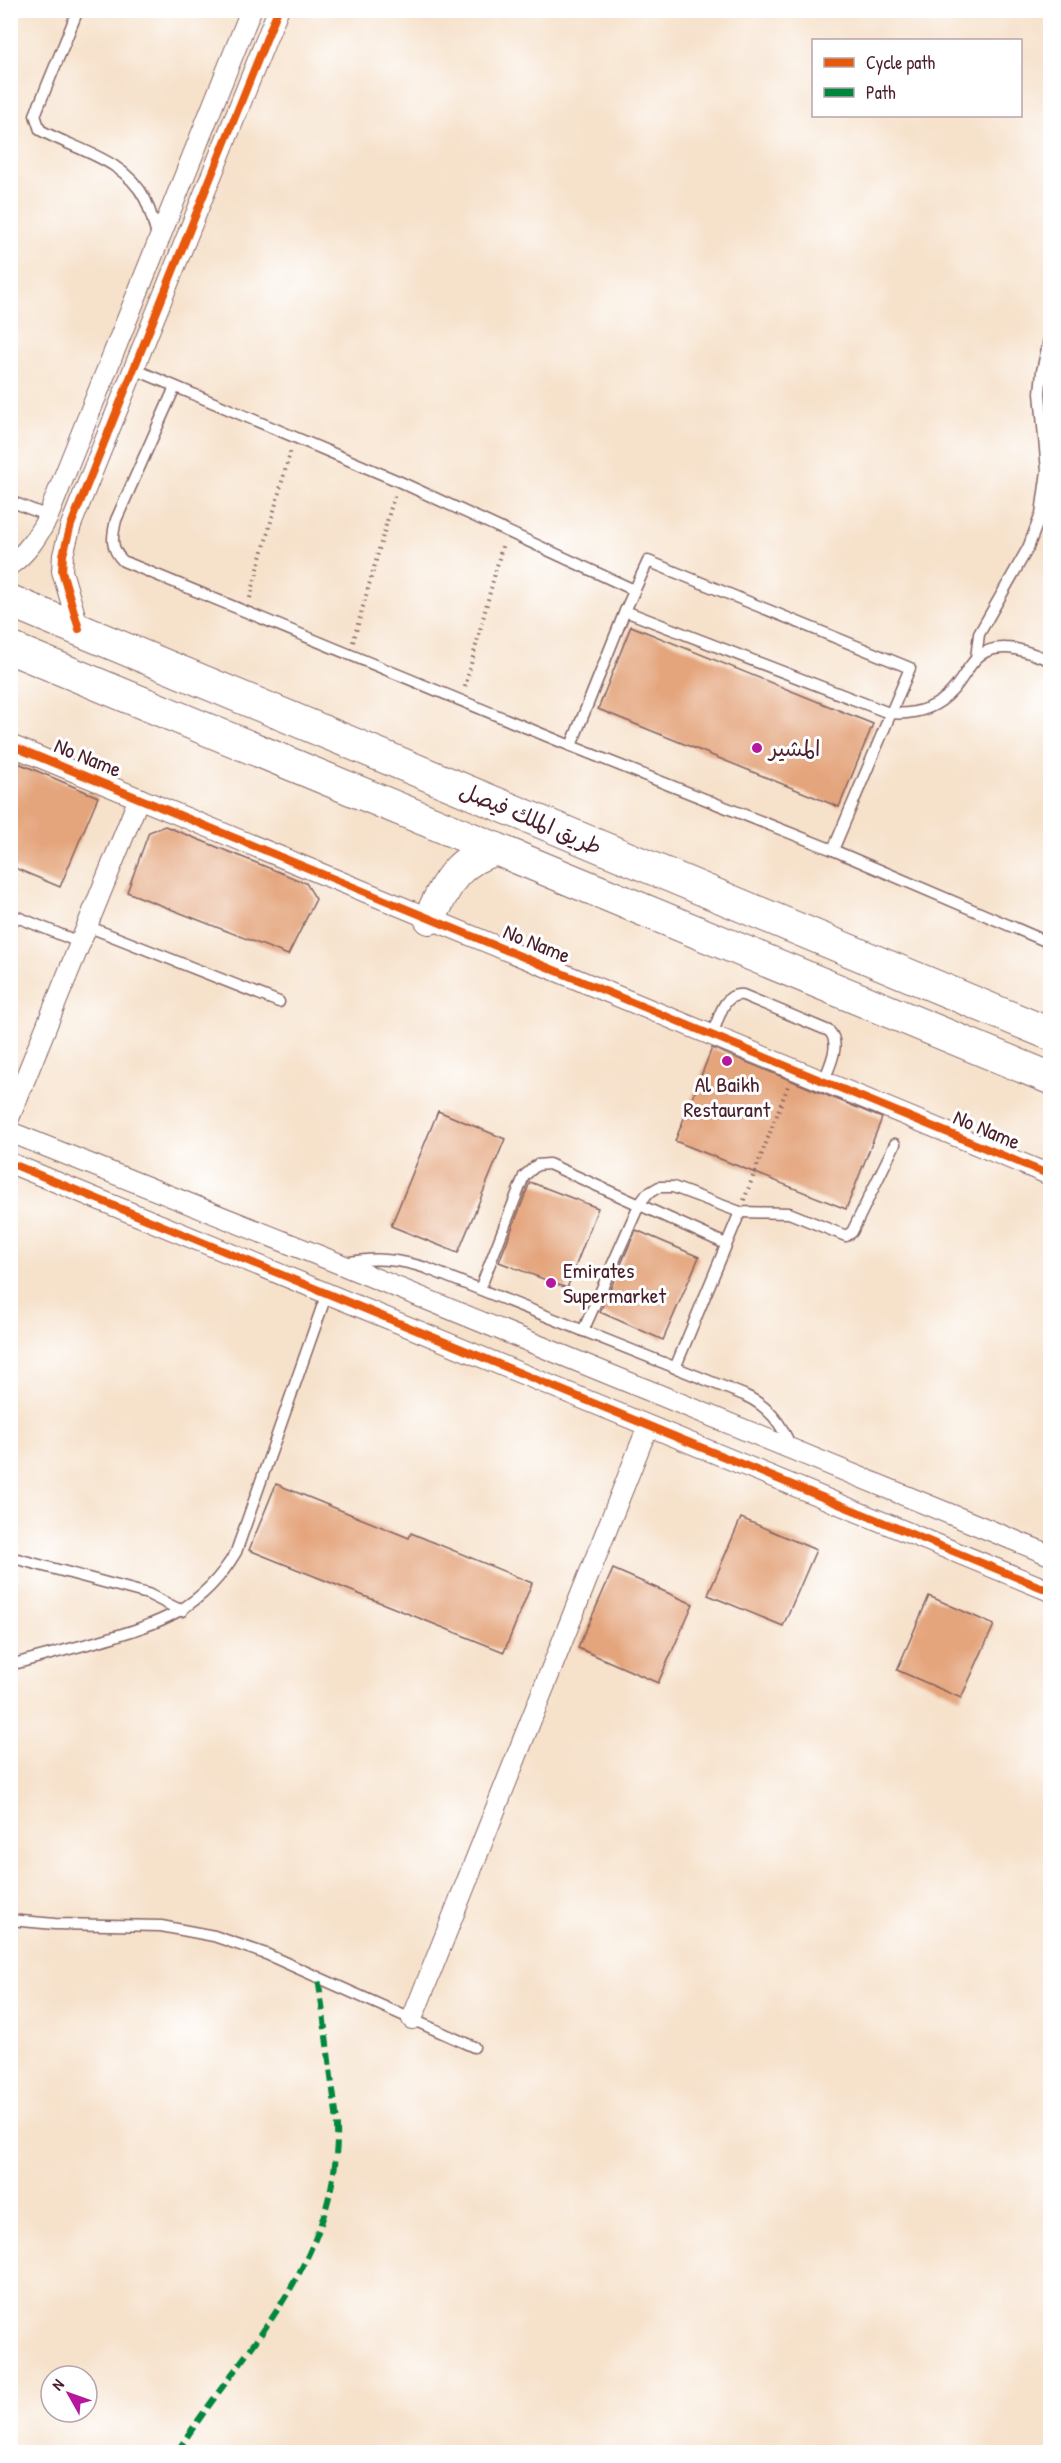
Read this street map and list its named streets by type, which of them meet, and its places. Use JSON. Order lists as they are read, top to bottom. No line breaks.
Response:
{"streets":{"main road":["طريق الملك فيصل"],"street":["No Name"]},"places":["المشير","Al Baikh Restaurant","Emirates Supermarket"],"legend":["Cycle path","Path"],"north":"top left"}
